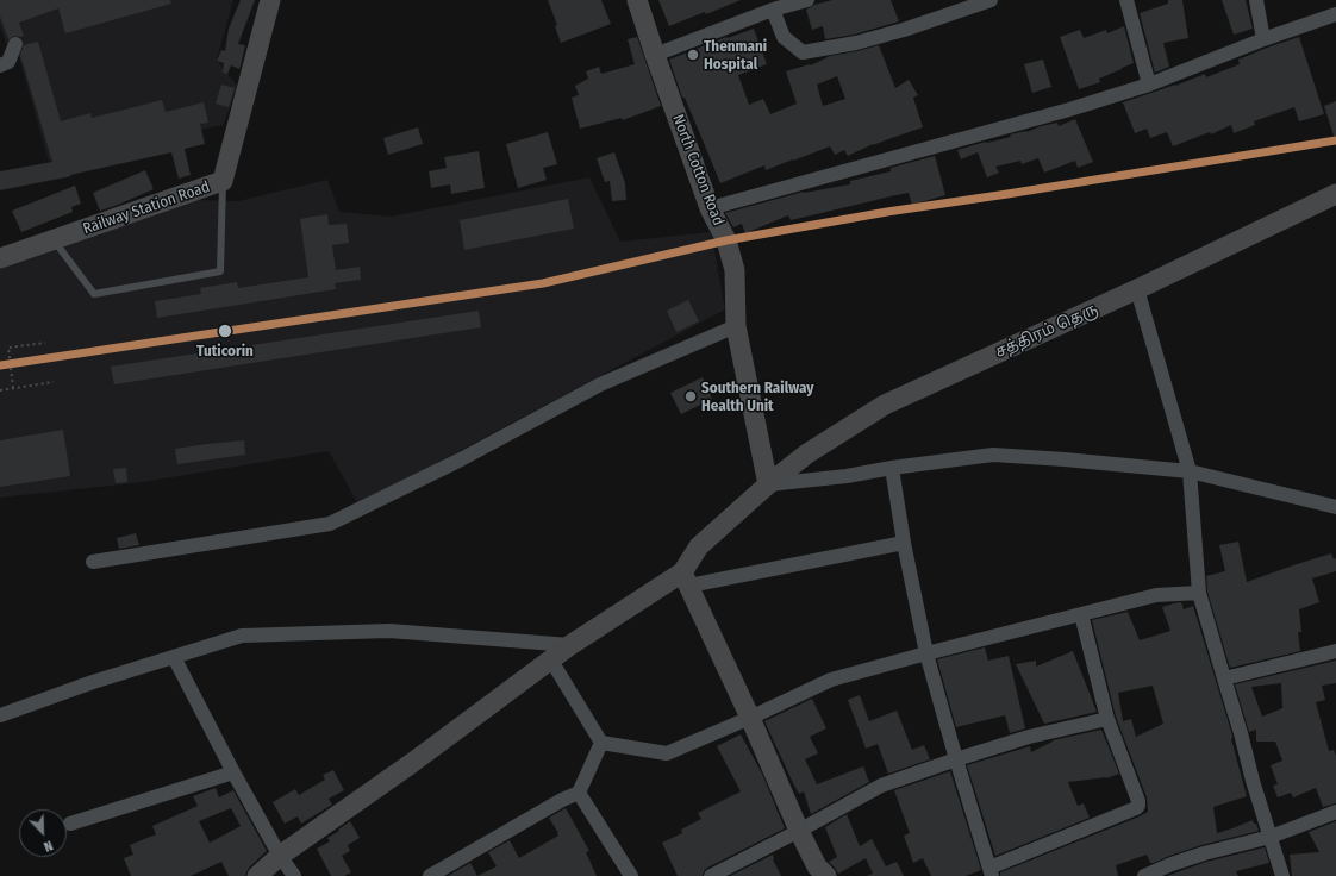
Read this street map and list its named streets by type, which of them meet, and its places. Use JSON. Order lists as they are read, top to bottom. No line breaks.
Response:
{"streets":{"street":["North Cotton Road","Railway Station Road","சத்திரம் தெரு"]},"crossings":[["North Cotton Road","சத்திரம் தெரு"]],"places":["Thenmani Hospital","Tuticorin","Southern Railway Health Unit"],"north":"bottom right"}
